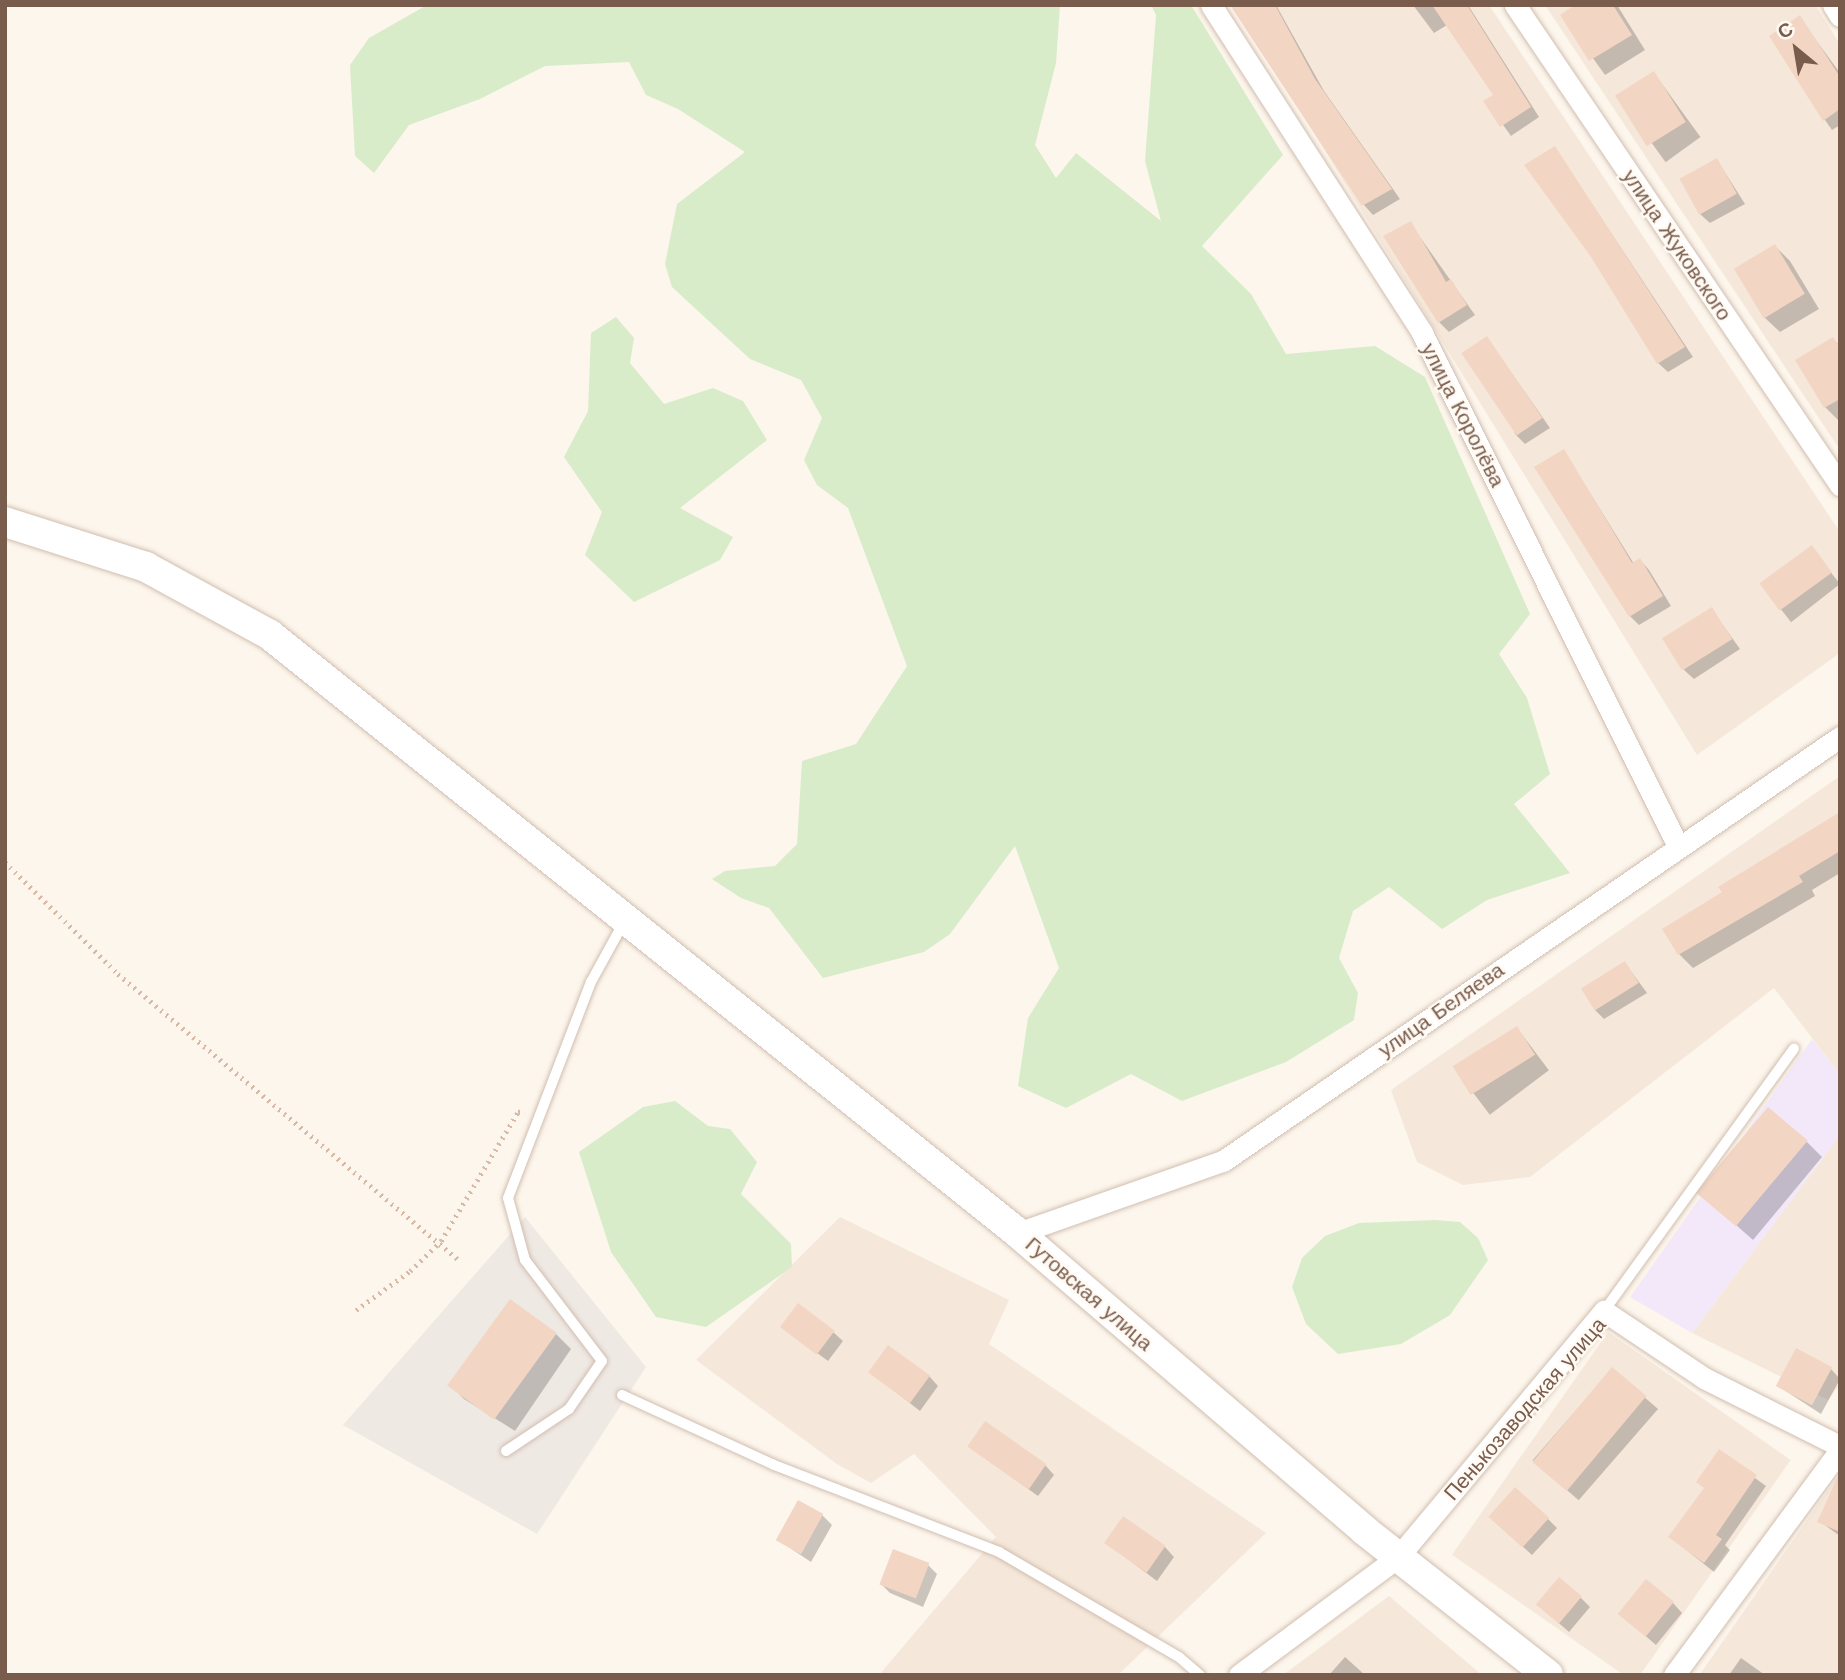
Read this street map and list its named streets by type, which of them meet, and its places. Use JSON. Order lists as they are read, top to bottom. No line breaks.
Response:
{"streets":{"street":["улица Жуковского","улица Королёва","улица Беляева","Гутовская улица","Пенькозаводская улица"]},"crossings":[["улица Королёва","улица Беляева"],["улица Беляева","Гутовская улица"],["Гутовская улица","Пенькозаводская улица"]],"north":"top left"}
